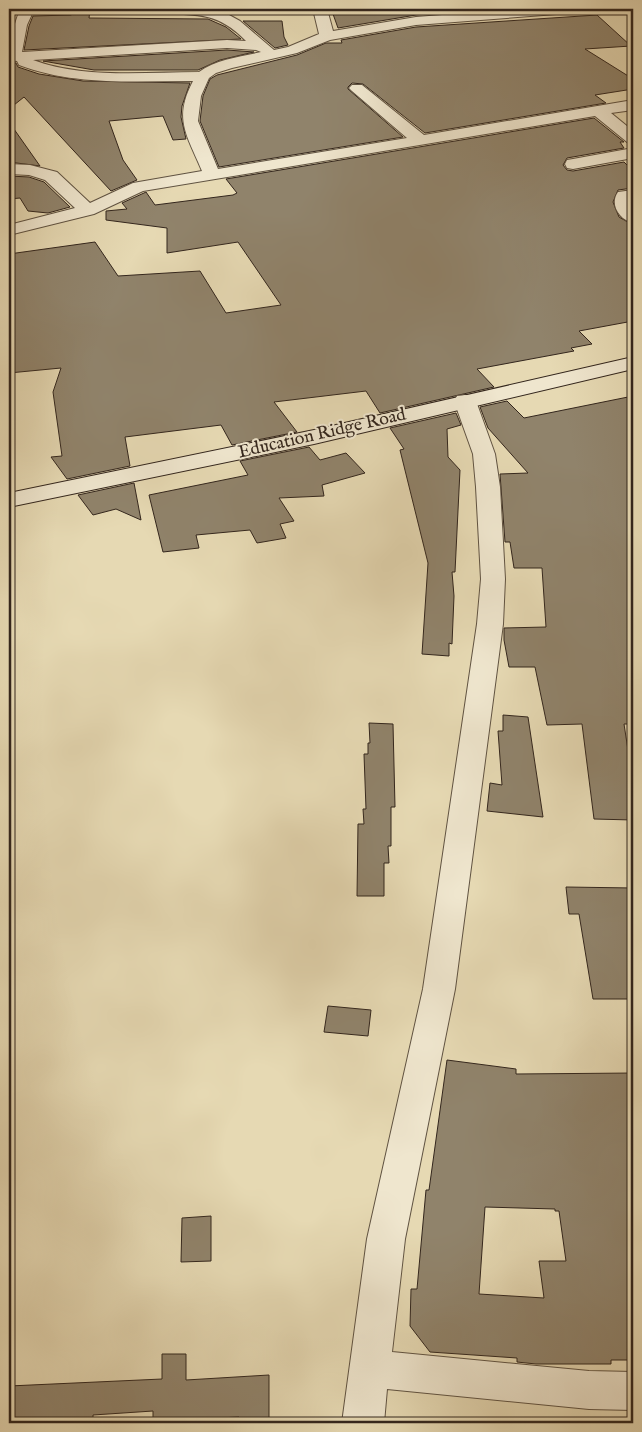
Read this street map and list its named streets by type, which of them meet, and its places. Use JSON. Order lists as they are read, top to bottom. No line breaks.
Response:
{"streets":{"street":["Education Ridge Road"]}}
